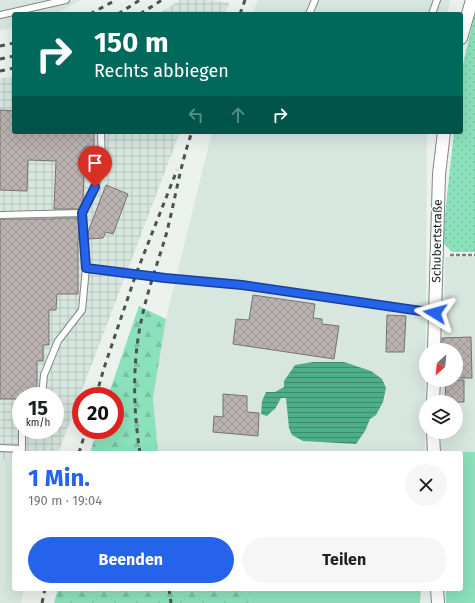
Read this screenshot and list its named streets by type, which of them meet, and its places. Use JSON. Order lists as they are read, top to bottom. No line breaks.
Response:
{"streets":{"street":["Schubertstraße"]},"north":"bottom left","page":{"turn":["150 m","Rechts abbiegen"],"speed":"15 km/h","limit":"20","heading":["1 Min.","190 m · 19:04"],"buttons":["Beenden","Teilen"]}}
